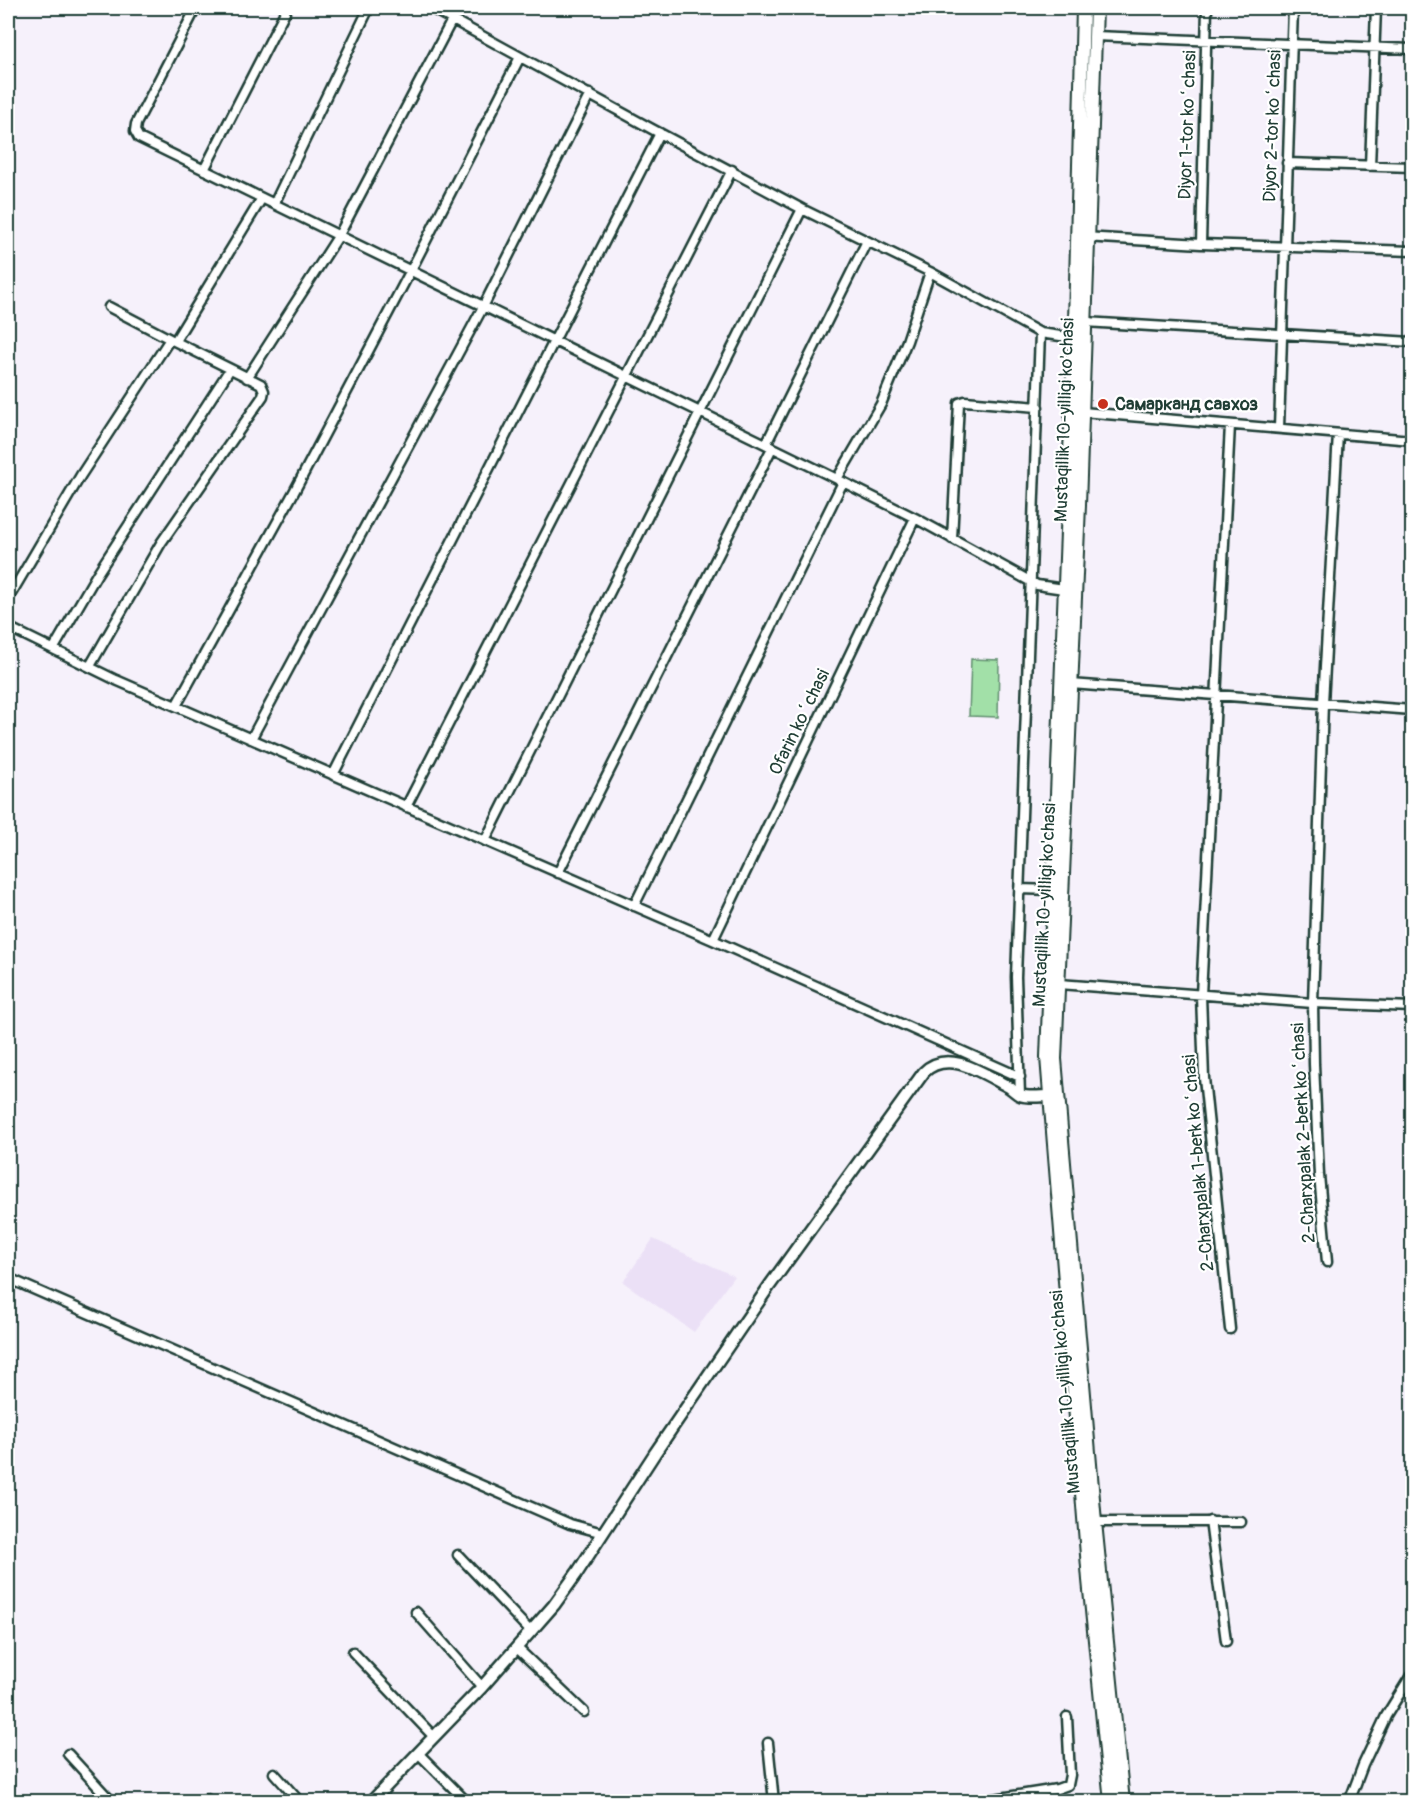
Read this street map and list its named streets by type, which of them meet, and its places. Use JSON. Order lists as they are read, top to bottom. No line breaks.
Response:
{"streets":{"main road":["Mustaqillik 10-yilligi ko'chasi"],"street":["Diyor 1-tor koʻchasi","Diyor 2-tor koʻchasi","Ofarin koʻchasi","2-Charxpalak 2-berk koʻchasi","2-Charxpalak 1-berk koʻchasi"]},"places":["Самарканд савхоз"]}
